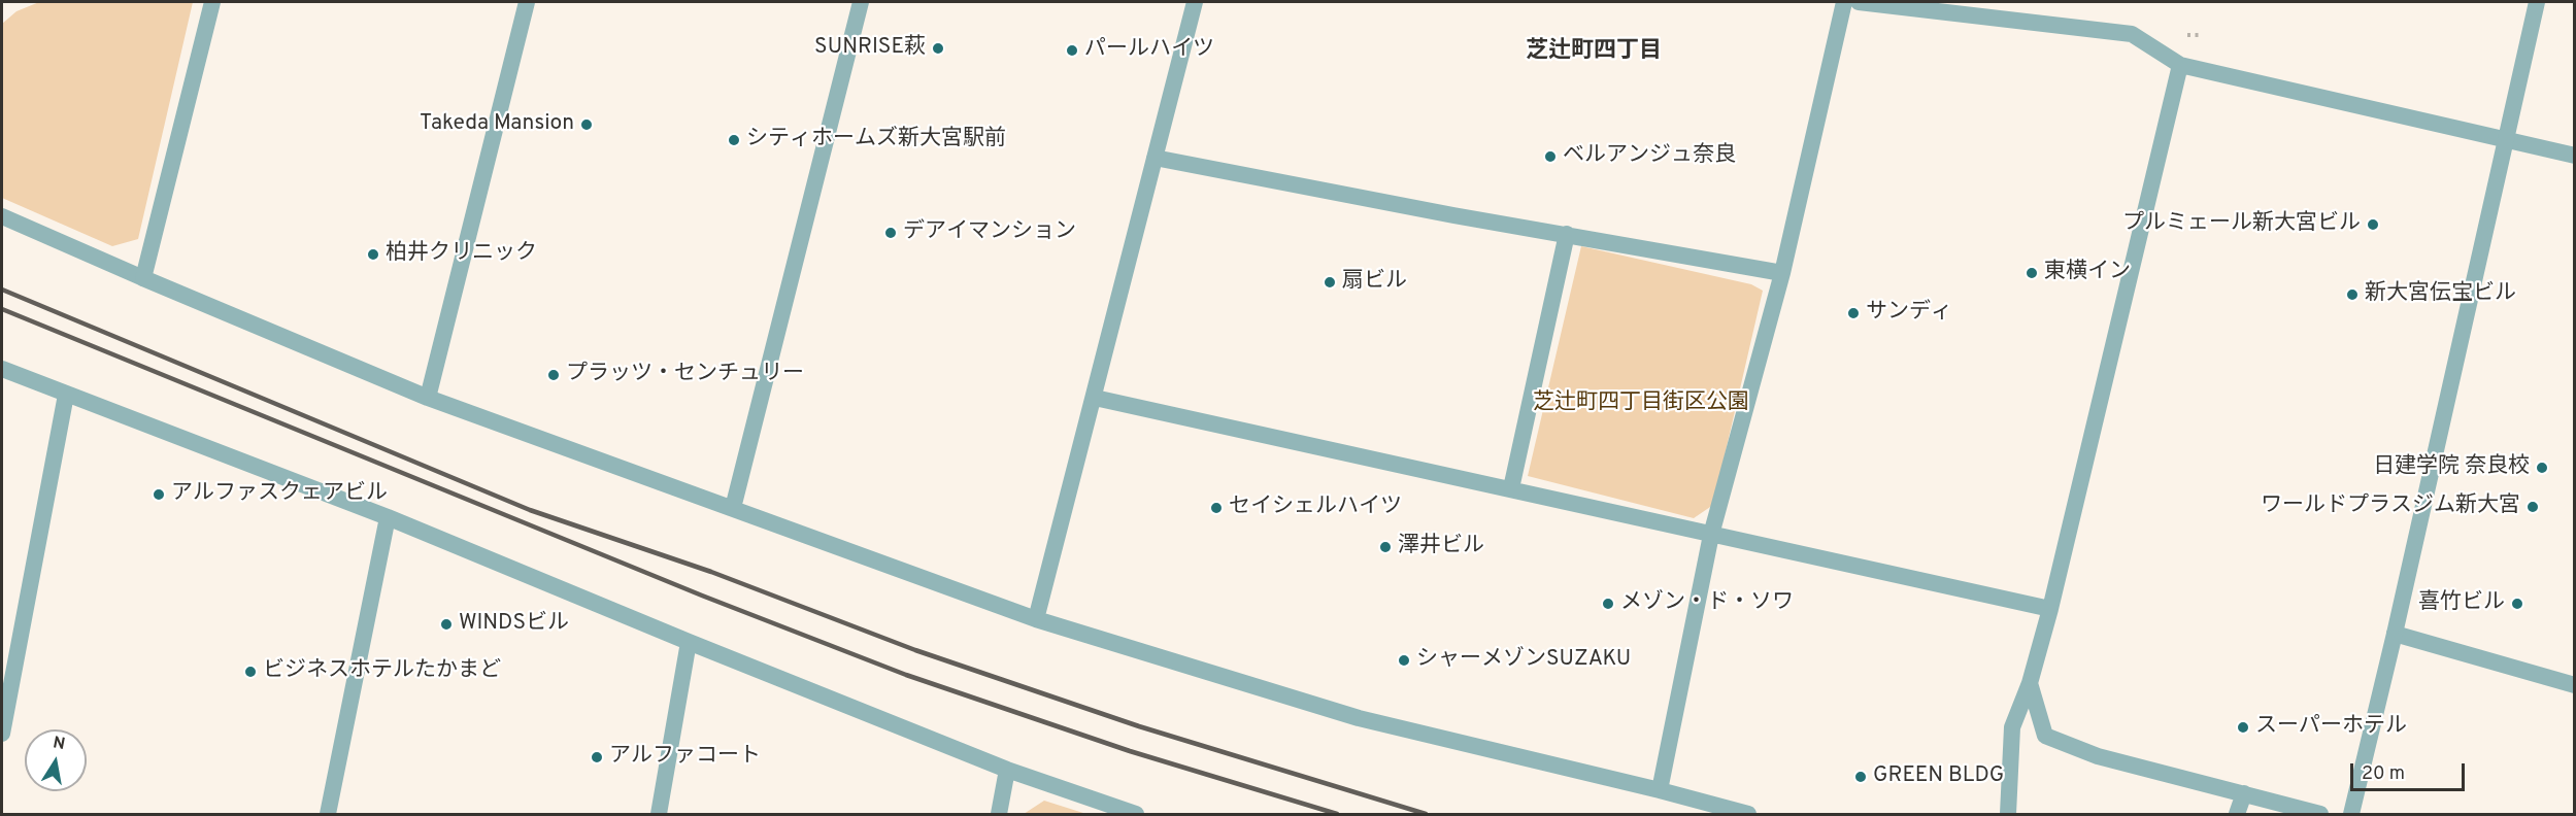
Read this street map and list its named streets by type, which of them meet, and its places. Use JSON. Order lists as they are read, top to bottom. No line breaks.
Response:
{"districts":["芝辻町四丁目"],"parks":["芝辻町四丁目街区公園"],"places":["SUNRISE萩","パールハイツ","Takeda Mansion","シティホームズ新大宮駅前","ベルアンジュ奈良","プルミェール新大宮ビル","デアイマンション","柏井クリニック","東横イン","扇ビル","新大宮伝宝ビル","サンディ","プラッツ・センチュリー","日建学院 奈良校","アルファスクェアビル","ワールドプラスジム新大宮","セイシェルハイツ","澤井ビル","メゾン・ド・ソワ","喜竹ビル","WINDSビル","シャーメゾンSUZAKU","ビジネスホテルたかまど","スーパーホテル","アルファコート","GREEN BLDG"],"scale_bar":"20 m","north":"top"}
